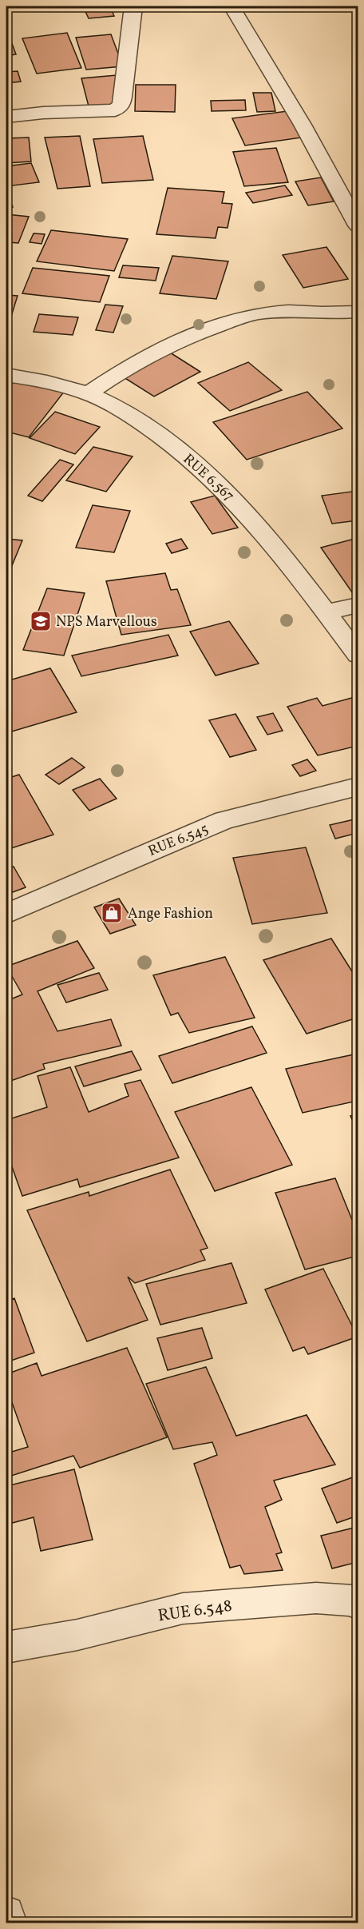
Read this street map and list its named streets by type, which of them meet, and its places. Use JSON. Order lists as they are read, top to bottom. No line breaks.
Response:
{"streets":{"street":["RUE 6.567","RUE 6.545","RUE 6.548"]},"places":{"school or university":["NPS Marvellous"],"shop":["Ange Fashion"]}}
